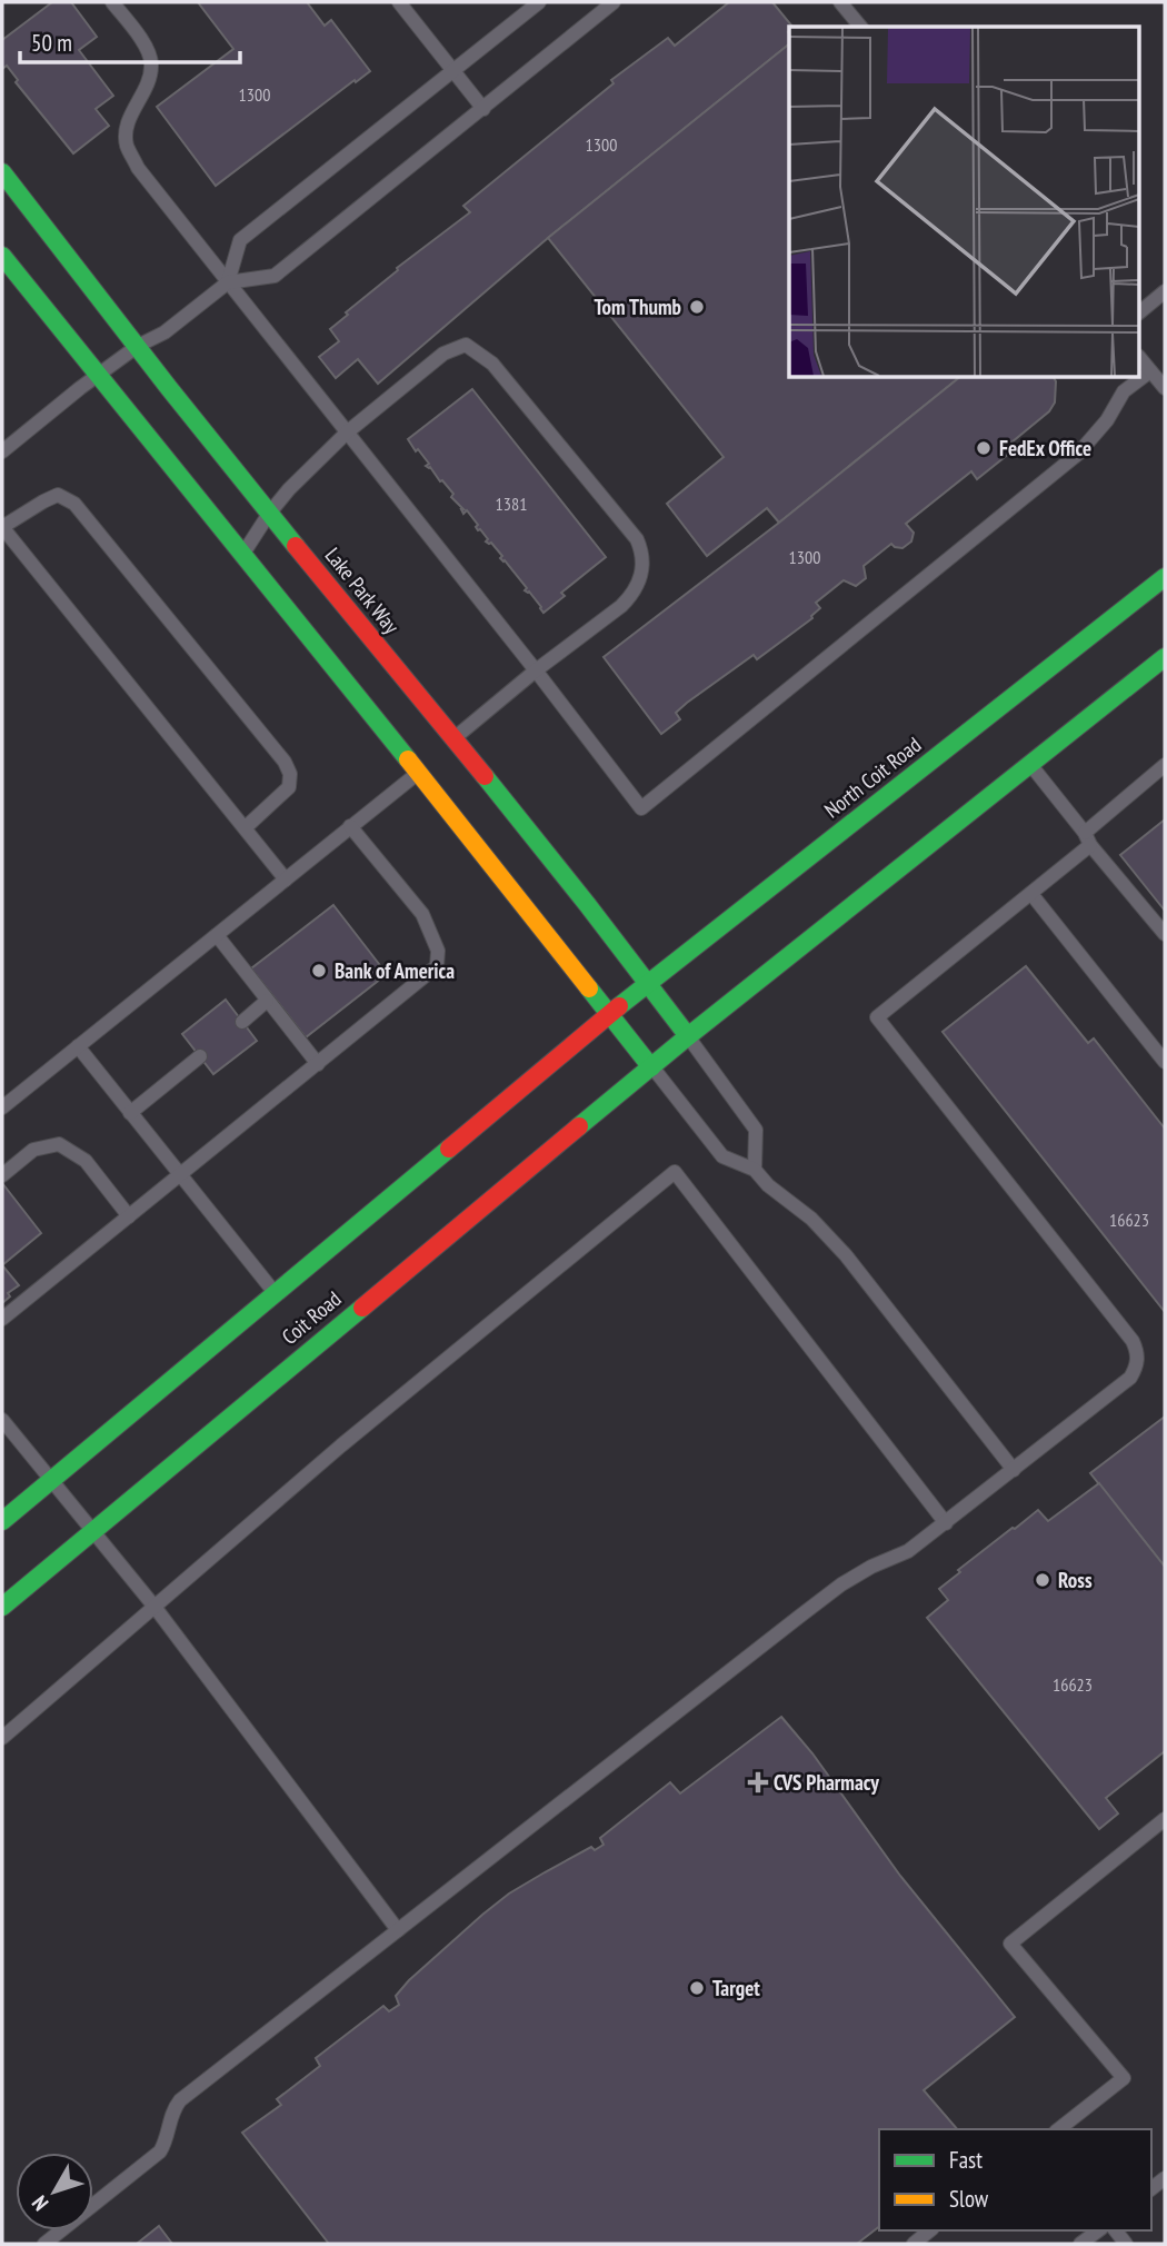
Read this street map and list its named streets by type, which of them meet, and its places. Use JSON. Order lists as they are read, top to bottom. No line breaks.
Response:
{"streets":{"main road":["Lake Park Way","North Coit Road","Coit Road"]},"crossings":[["Lake Park Way","North Coit Road"],["North Coit Road","Coit Road"]],"places":{"other":["Tom Thumb","FedEx Office","Bank of America","Ross","Target"],"health":["CVS Pharmacy"]},"house_numbers":["1300","1300","1381","1300","16623","16623"],"legend":["Fast","Slow"],"scale_bar":"50 m","north":"bottom left"}
